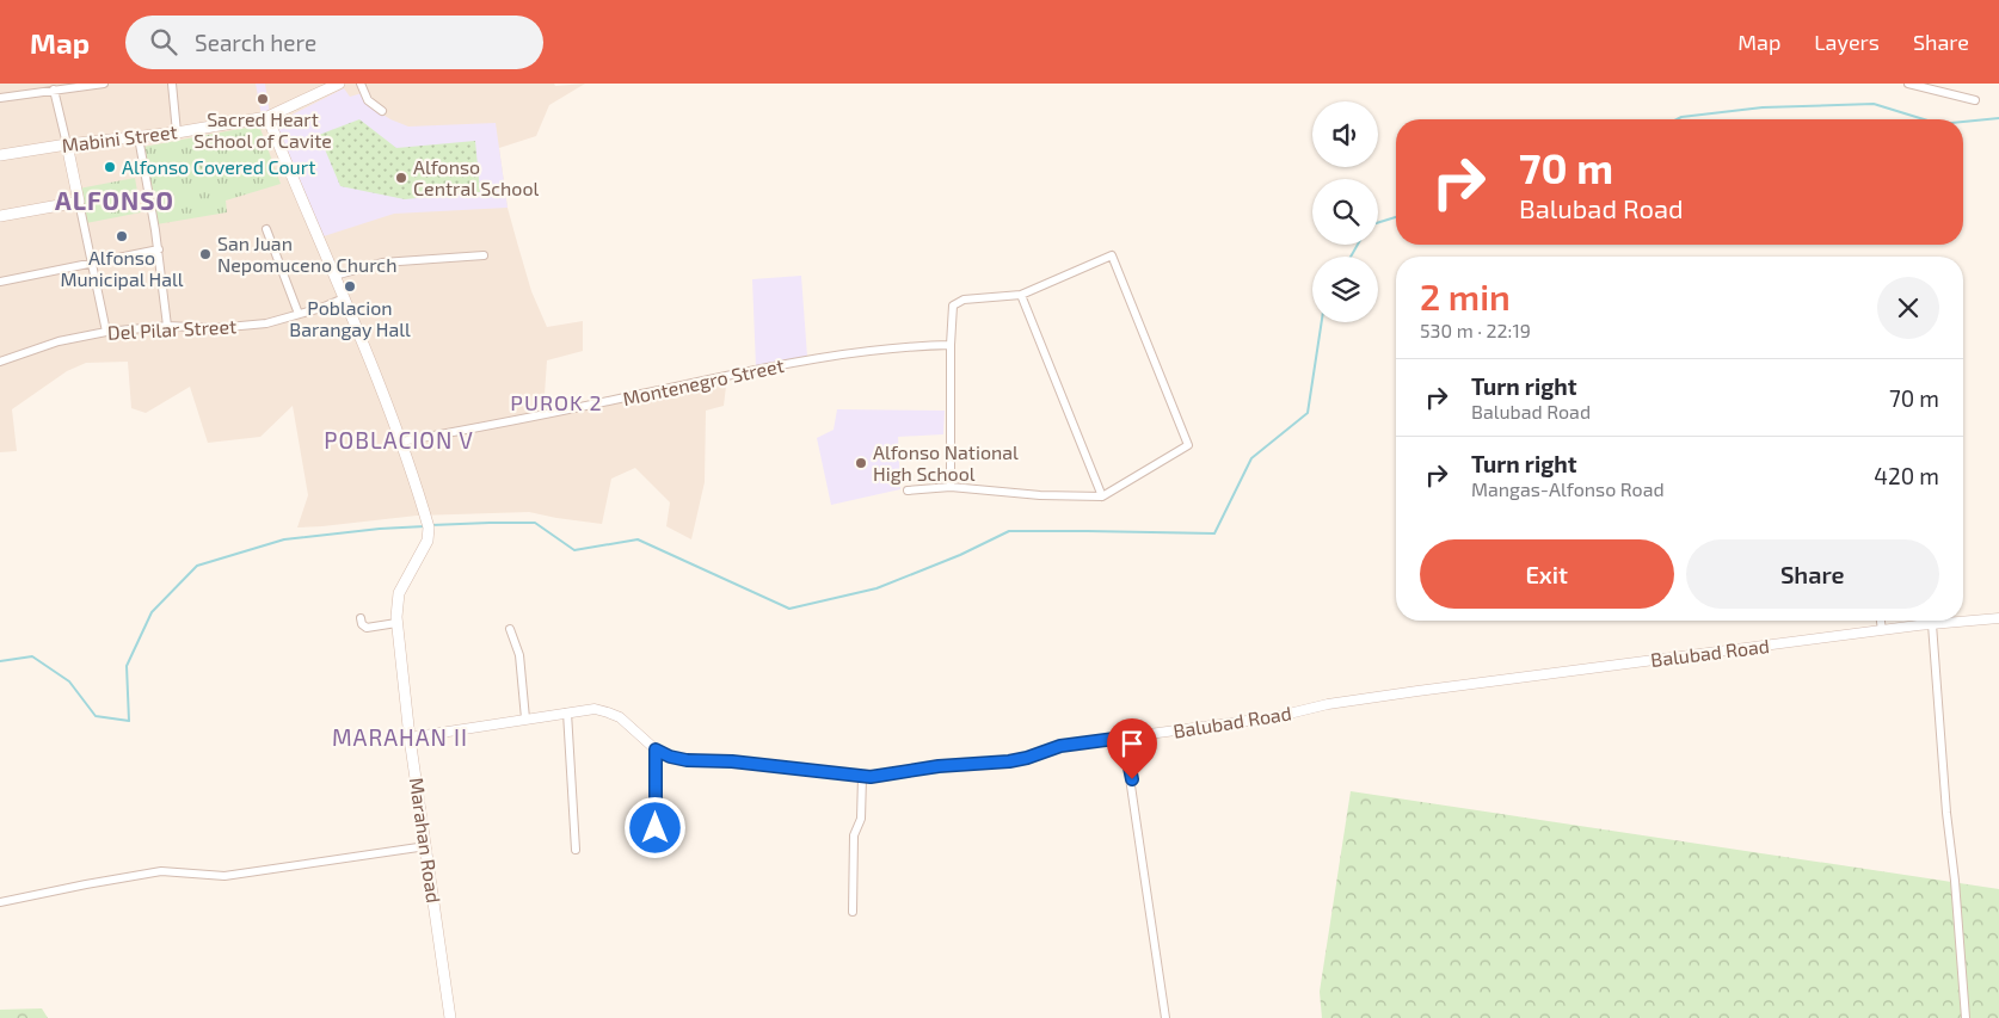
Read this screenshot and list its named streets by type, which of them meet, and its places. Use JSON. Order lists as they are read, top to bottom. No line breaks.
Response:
{"streets":{"main road":["Mabini Street","Marahan Road"],"street":["Del Pilar Street","Montenegro Street","Balubad Road"]},"crossings":[["Montenegro Street","Marahan Road"],["Balubad Road","Marahan Road"]],"districts":["ALFONSO","PUROK 2","POBLACION V","MARAHAN II"],"places":["Sacred Heart School of Cavite","Alfonso Covered Court","Alfonso Central School","Alfonso Municipal Hall","San Juan Nepomuceno Church","Poblacion Barangay Hall","Alfonso National High School"],"page":{"header":"Map","search":"Search here","nav":["Map","Layers","Share"],"turn":["70 m","Balubad Road"],"heading":["2 min","530 m · 22:19"],"list":[{"name":"Turn right","note":"Balubad Road","value":"70 m"},{"name":"Turn right","note":"Mangas-Alfonso Road","value":"420 m"}],"buttons":["Exit","Share"]}}
